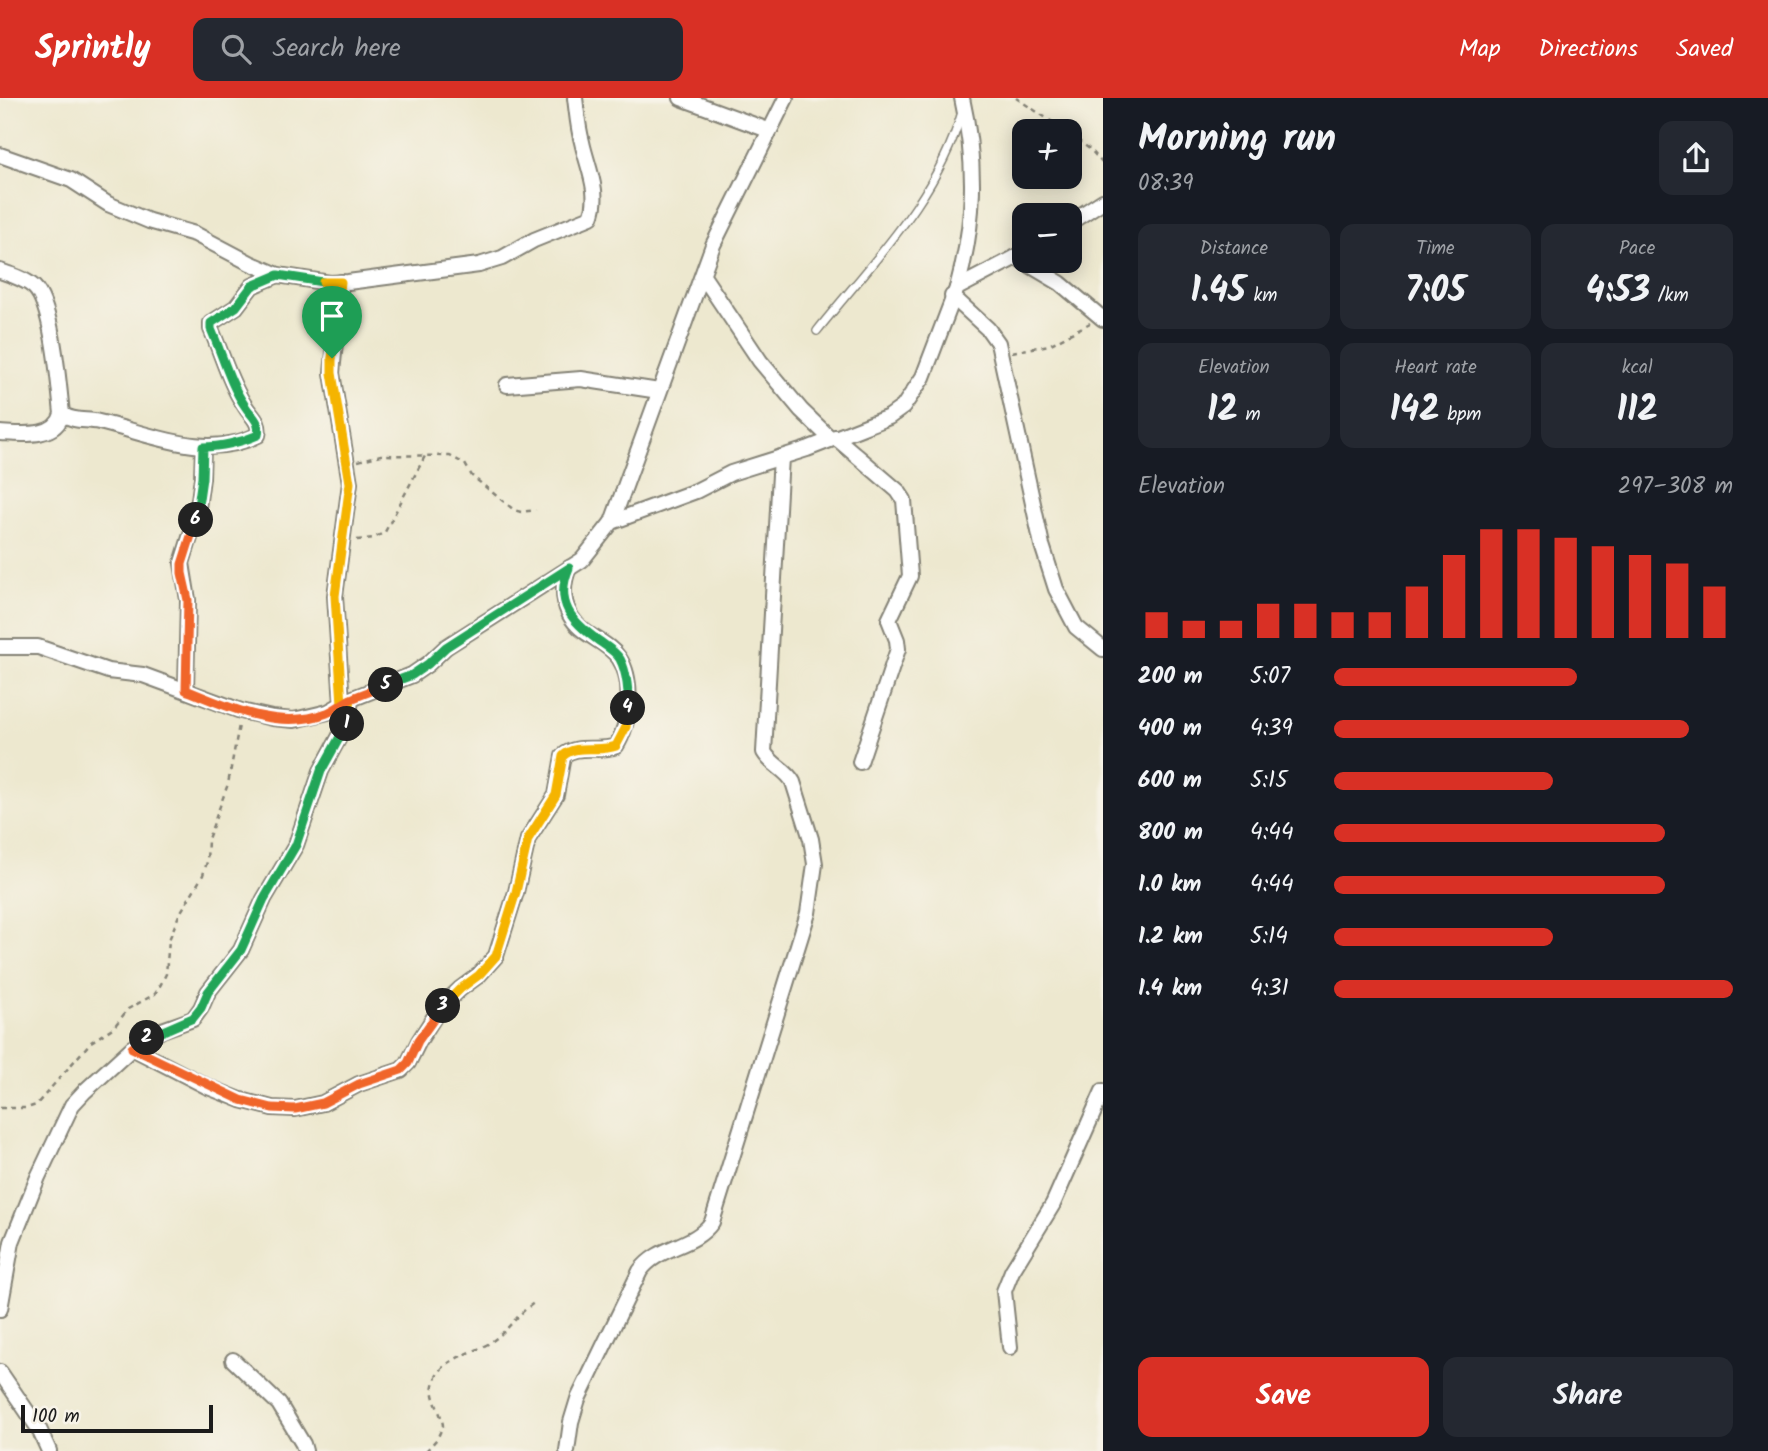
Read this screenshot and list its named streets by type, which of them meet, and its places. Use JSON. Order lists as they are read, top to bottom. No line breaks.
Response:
{"scale_bar":"100 m","page":{"header":"Sprintly","search":"Search here","nav":["Map","Directions","Saved"],"heading":["Morning run","08:39"],"map_buttons":["+","−"],"stats":[["Distance","1.45 km"],["Time","7:05"],["Pace","4:53 /km"],["Elevation","12 m"],["Heart rate","142 bpm"],["kcal","112"]],"chart":["Elevation","297–308 m"],"pins":["6","5","4","1","3","2"],"list":[{"name":"200 m","note":"5:07"},{"name":"400 m","note":"4:39"},{"name":"600 m","note":"5:15"},{"name":"800 m","note":"4:44"},{"name":"1.0 km","note":"4:44"},{"name":"1.2 km","note":"5:14"},{"name":"1.4 km","note":"4:31"}],"buttons":["Save","Share"],"scale":"100 m"}}
